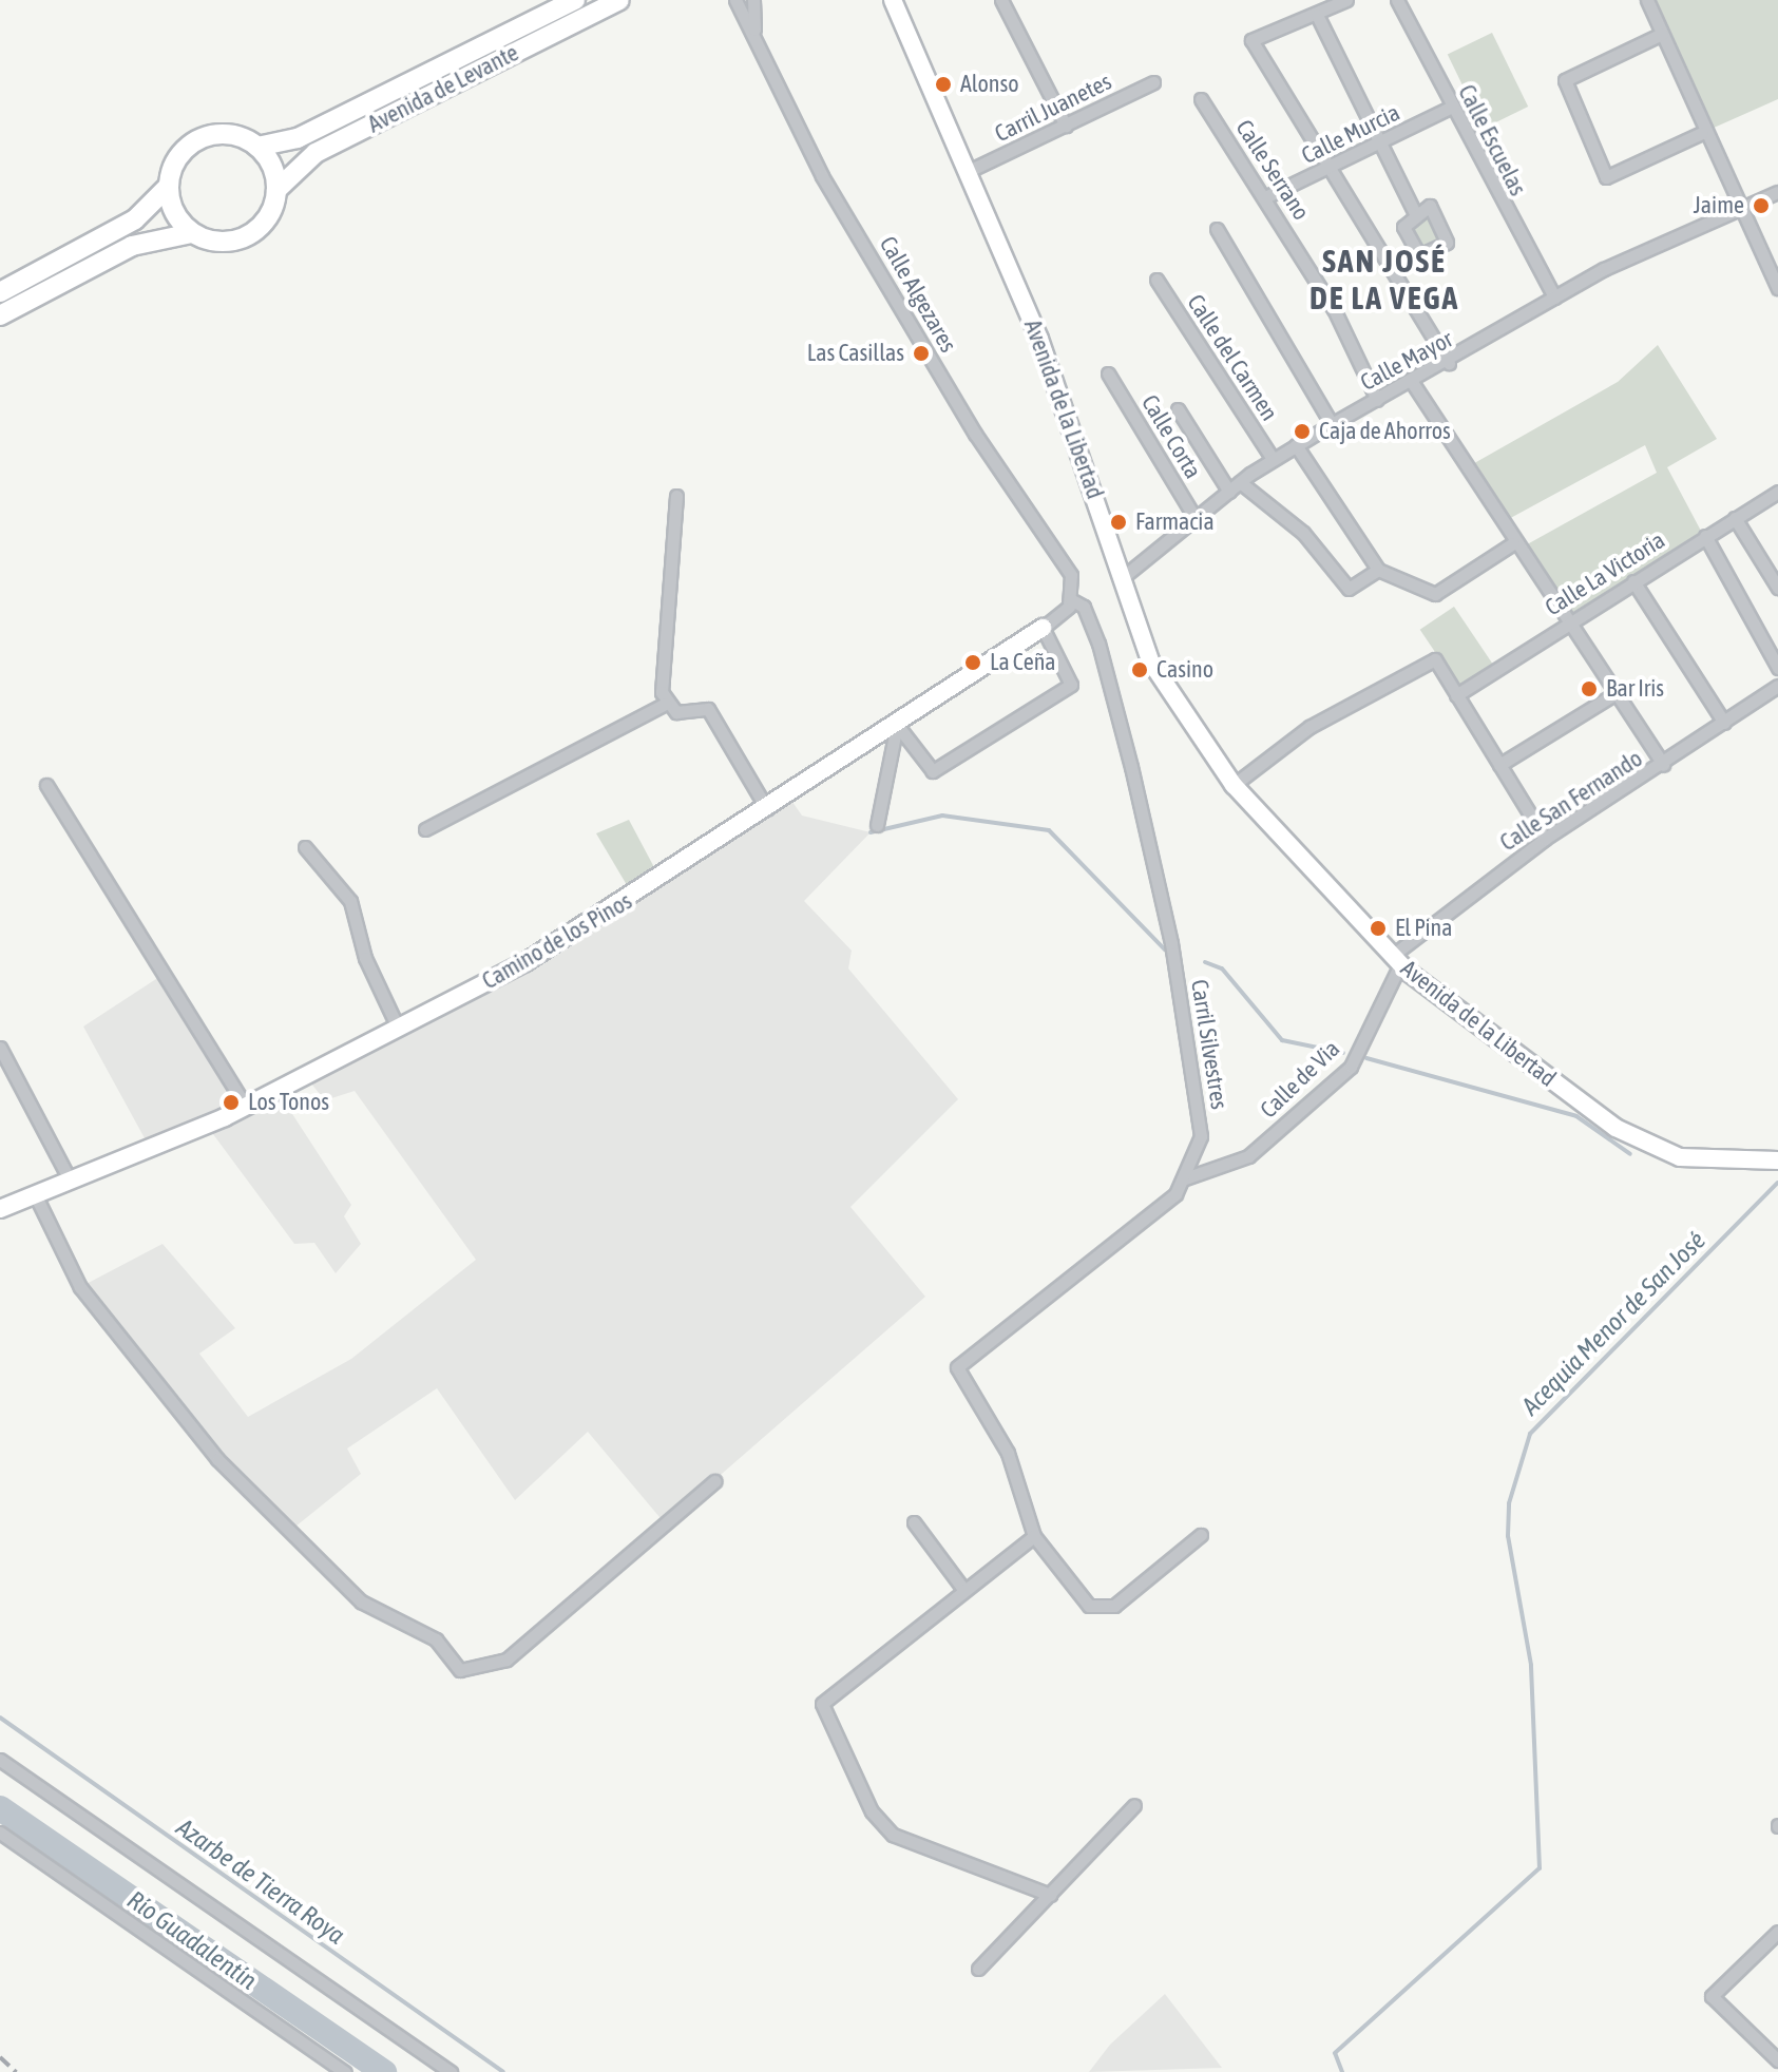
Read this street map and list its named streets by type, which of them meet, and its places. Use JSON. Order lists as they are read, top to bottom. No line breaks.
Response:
{"streets":{"main road":["Avenida de Levante","Avenida de la Libertad","Camino de los Pinos"],"street":["Carril Juanetes","Calle Murcia","Calle Escuelas","Calle Serrano","Calle Algezares","Calle del Carmen","Calle Mayor","Calle Corta","Calle La Victoria","Calle San Fernando","Carril Silvestres","Calle de Via"]},"crossings":[["Carril Juanetes","Avenida de la Libertad"],["Calle Murcia","Calle Escuelas"],["Calle Murcia","Calle Serrano"],["Calle Escuelas","Calle Mayor"],["Calle Serrano","Calle Mayor"],["Calle Algezares","Camino de los Pinos"],["Calle Algezares","Carril Silvestres"],["Calle del Carmen","Calle Mayor"],["Calle Mayor","Avenida de la Libertad"],["Calle Mayor","Calle Corta"],["Avenida de la Libertad","Calle San Fernando"],["Avenida de la Libertad","Calle de Via"],["Calle San Fernando","Calle de Via"],["Camino de los Pinos","Carril Silvestres"],["Carril Silvestres","Calle de Via"]],"districts":["SAN JOSÉ DE LA VEGA"],"water":["Acequia Menor de San José","Azarbe de Tierra Roya","Río Guadalentín"],"places":["Alonso","Jaime","Las Casillas","Caja de Ahorros","Farmacia","La Ceña","Casino","Bar Iris","El Pina","Los Tonos"]}
